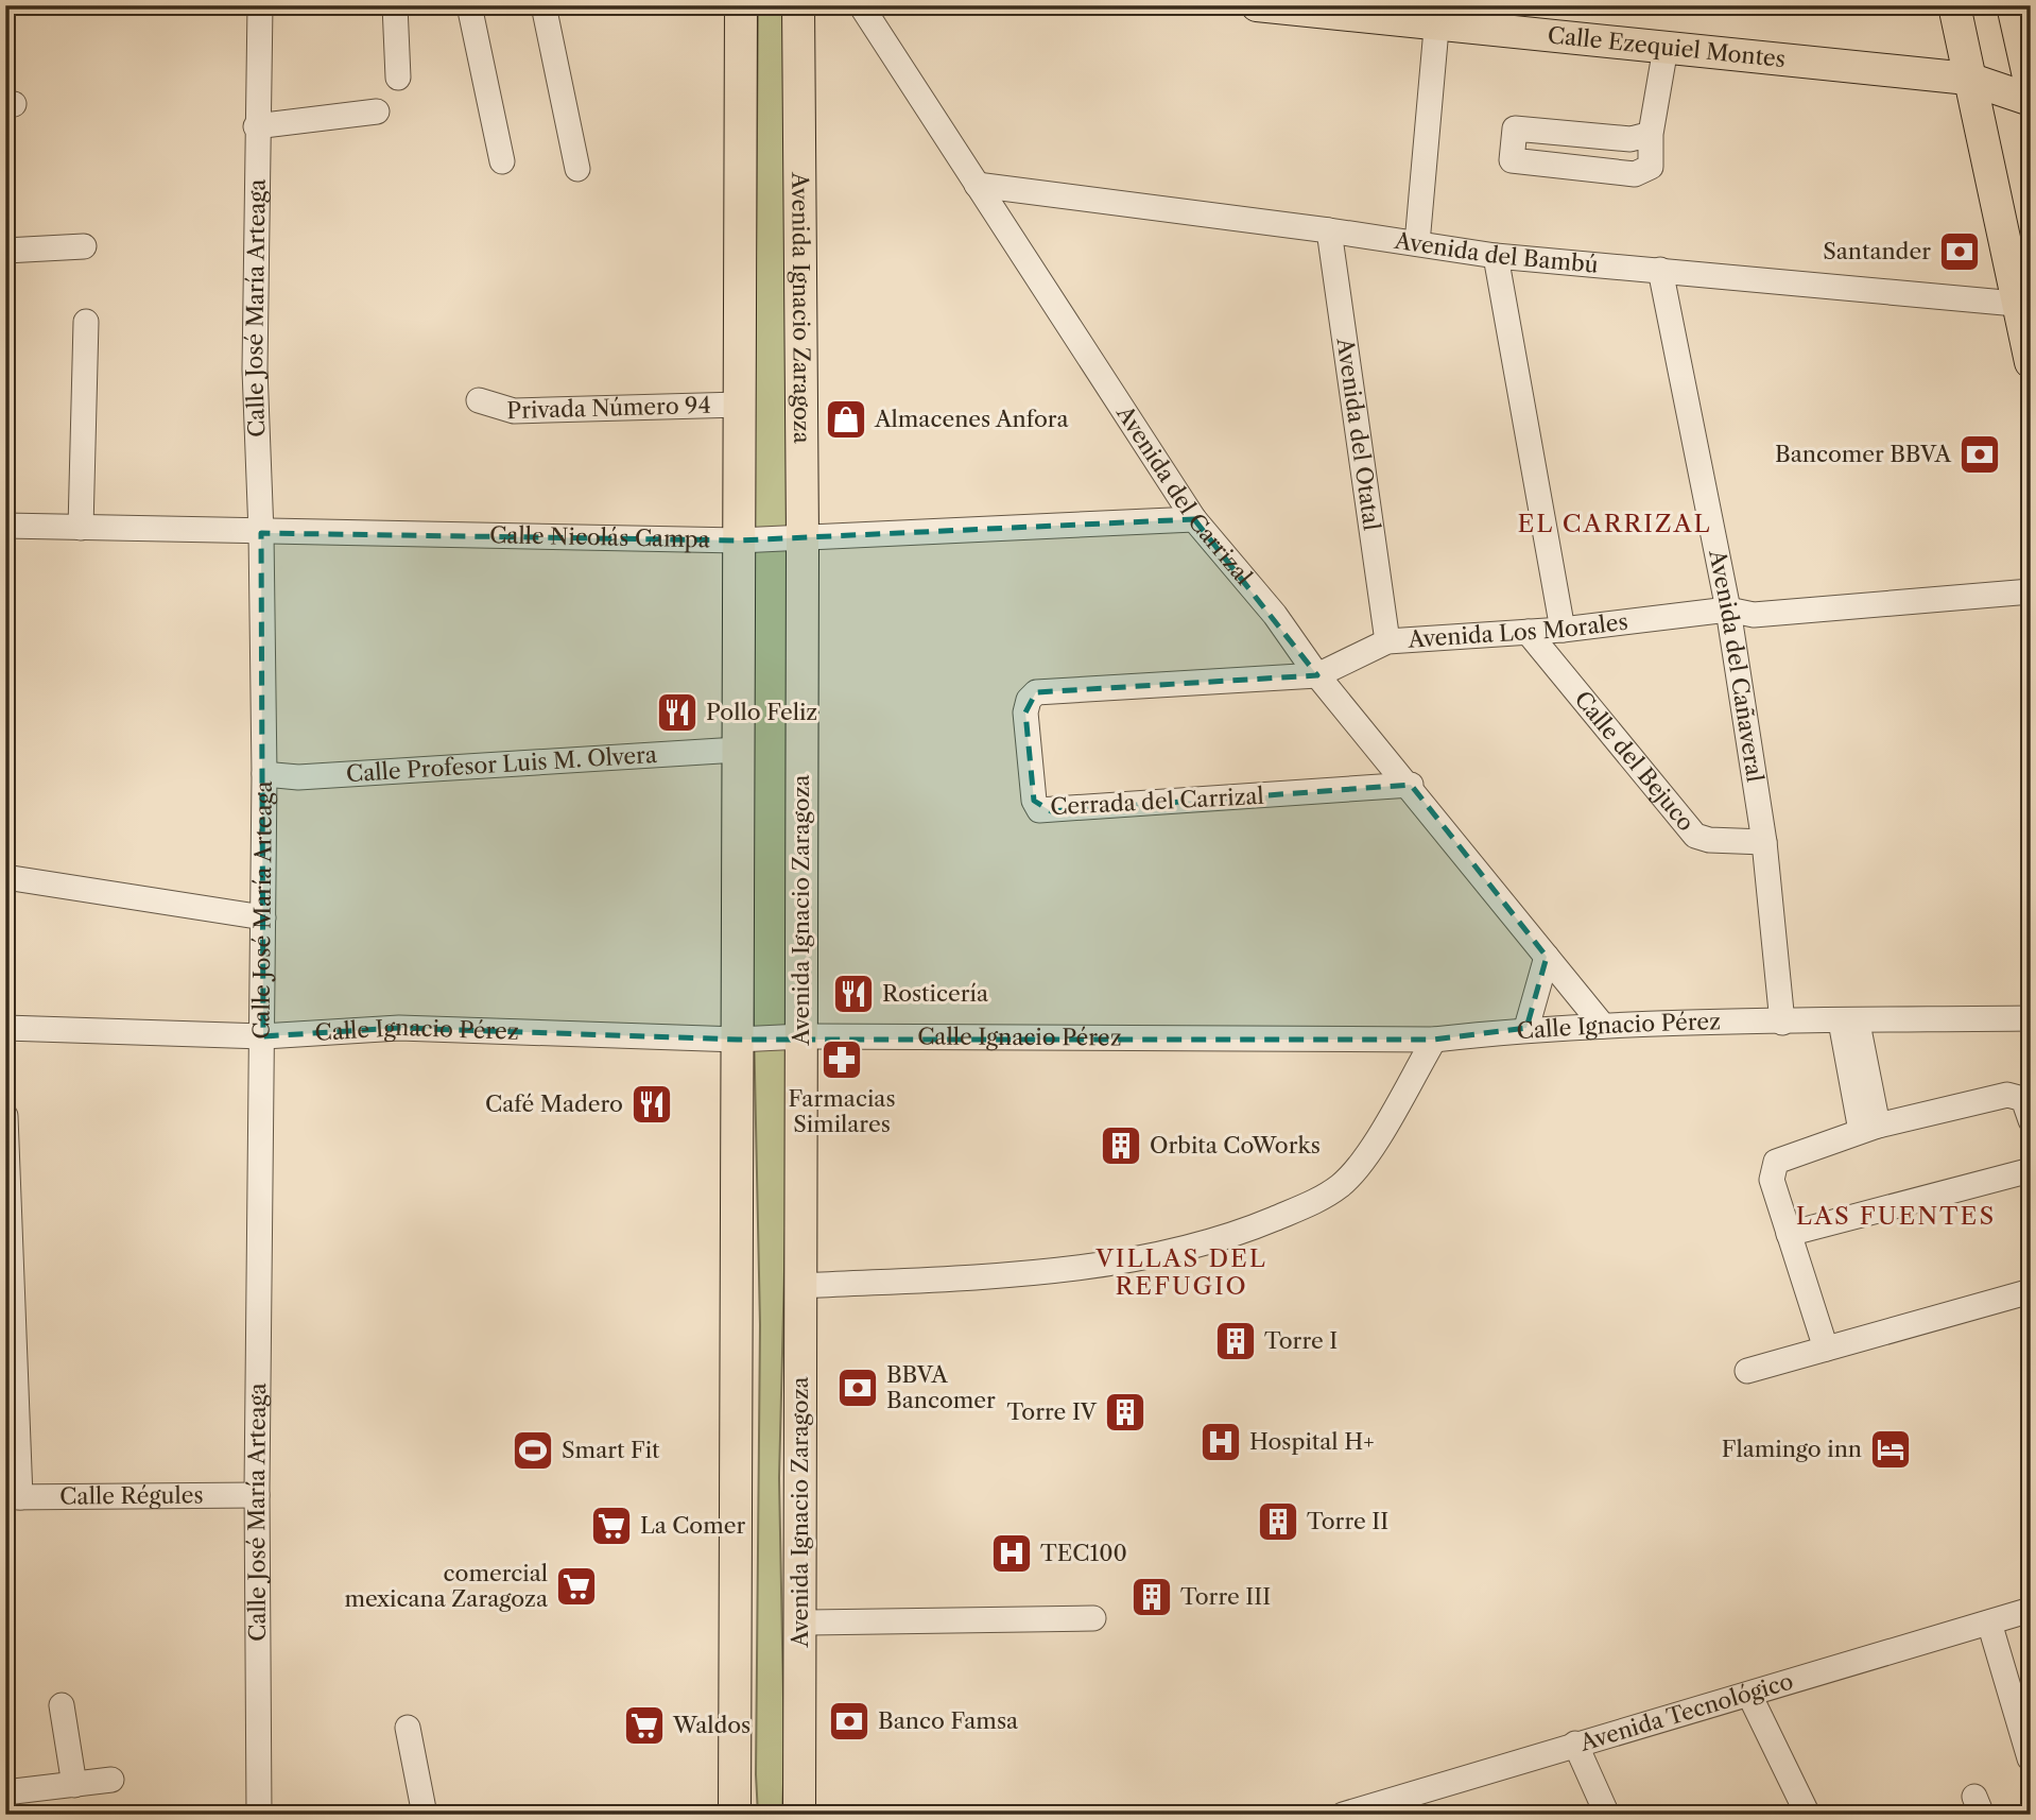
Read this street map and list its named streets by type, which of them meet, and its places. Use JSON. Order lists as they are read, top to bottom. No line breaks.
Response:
{"streets":{"main road":["Calle Ezequiel Montes","Avenida Ignacio Zaragoza"],"street":["Avenida del Bambú","Calle José María Arteaga","Privada Número 94","Avenida del Otatal","Avenida del Carrizal","Calle Nicolás Campa","Avenida Los Morales","Avenida del Cañaveral","Calle del Bejuco","Calle Profesor Luis M. Olvera","Cerrada del Carrizal","Calle Ignacio Pérez","Calle Régules","Avenida Tecnológico"]},"crossings":[["Avenida del Bambú","Avenida del Otatal"],["Avenida del Bambú","Avenida del Carrizal"],["Avenida del Bambú","Avenida del Cañaveral"],["Calle José María Arteaga","Calle Nicolás Campa"],["Calle José María Arteaga","Calle Profesor Luis M. Olvera"],["Calle José María Arteaga","Calle Ignacio Pérez"],["Calle José María Arteaga","Calle Régules"],["Avenida Ignacio Zaragoza","Calle Nicolás Campa"],["Avenida Ignacio Zaragoza","Calle Ignacio Pérez"],["Avenida del Otatal","Avenida Los Morales"],["Avenida del Carrizal","Calle Nicolás Campa"],["Avenida del Carrizal","Avenida Los Morales"],["Avenida del Carrizal","Cerrada del Carrizal"],["Avenida del Carrizal","Calle Ignacio Pérez"],["Avenida Los Morales","Avenida del Cañaveral"],["Avenida Los Morales","Calle del Bejuco"],["Avenida Los Morales","Cerrada del Carrizal"],["Avenida del Cañaveral","Calle del Bejuco"],["Avenida del Cañaveral","Calle Ignacio Pérez"]],"districts":["EL CARRIZAL","LAS FUENTES","VILLAS DEL REFUGIO"],"places":{"bank":["Santander","Bancomer BBVA","BBVA Bancomer","Banco Famsa"],"shop":["Almacenes Anfora"],"restaurant":["Pollo Feliz","Rosticería","Café Madero"],"pharmacy":["Farmacias Similares"],"building":["Orbita CoWorks","Torre I","Torre IV","Torre II","Torre III"],"hospital":["Hospital H+","TEC100"],"hotel":["Flamingo inn"],"sports":["Smart Fit"],"supermarket":["La Comer","comercial mexicana Zaragoza","Waldos"]}}
